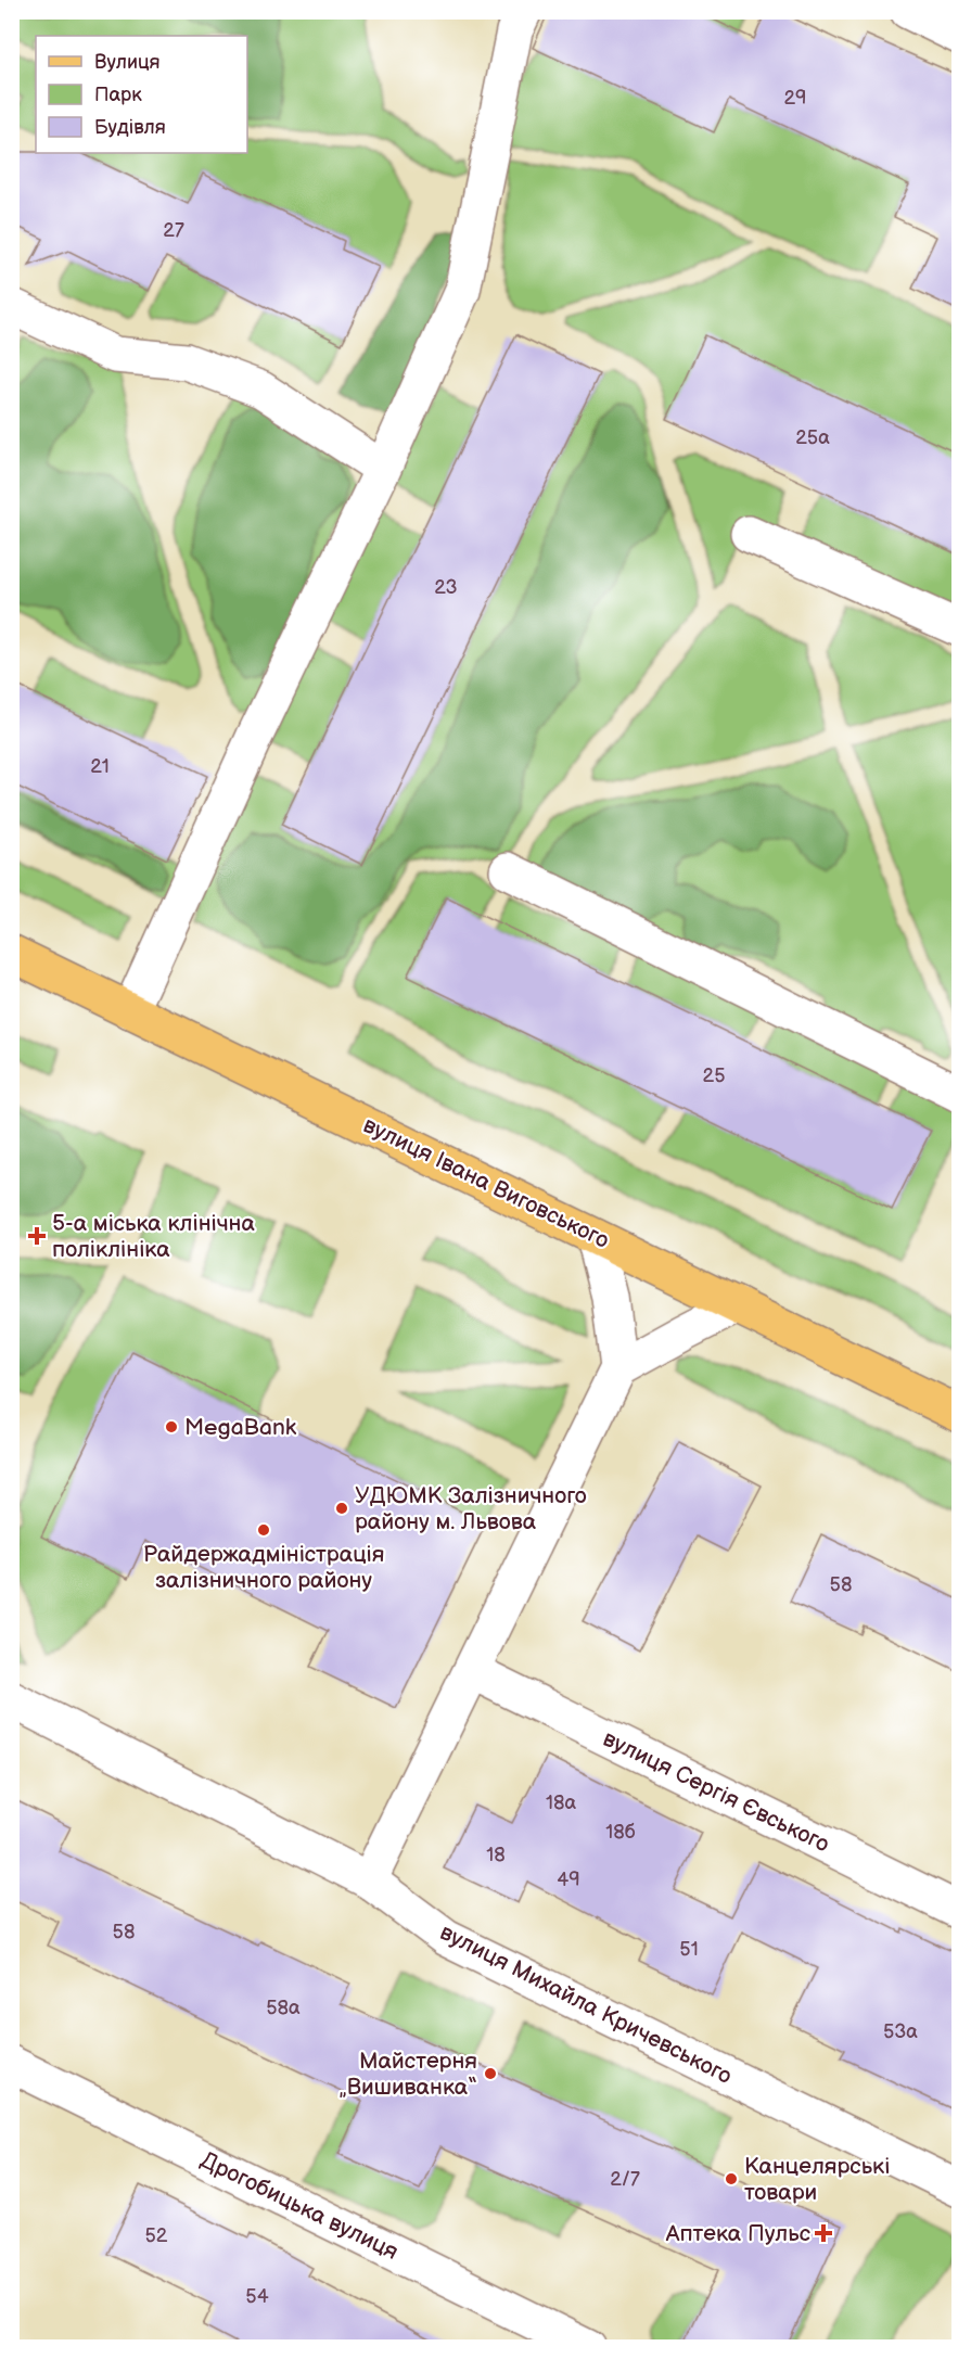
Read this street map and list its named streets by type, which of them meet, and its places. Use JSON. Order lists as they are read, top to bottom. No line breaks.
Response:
{"streets":{"main road":["вулиця Івана Виговського"],"street":["вулиця Сергія Євського","вулиця Михайла Кричевського","Дрогобицька вулиця"]},"places":{"health":["5-а міська клінічна поліклініка","Аптека Пульс"],"other":["MegaBank","УДЮМК Залізничного району м. Львова","Райдержадміністрація залізничного району","Майстерня „Вишиванка“","Канцелярські товари"]},"house_numbers":["29","27","25а","23","21","25","58","18а","18б","18","49","58","51","58а","53а","2/7","52","54"],"legend":["Вулиця","Парк","Будівля"]}
